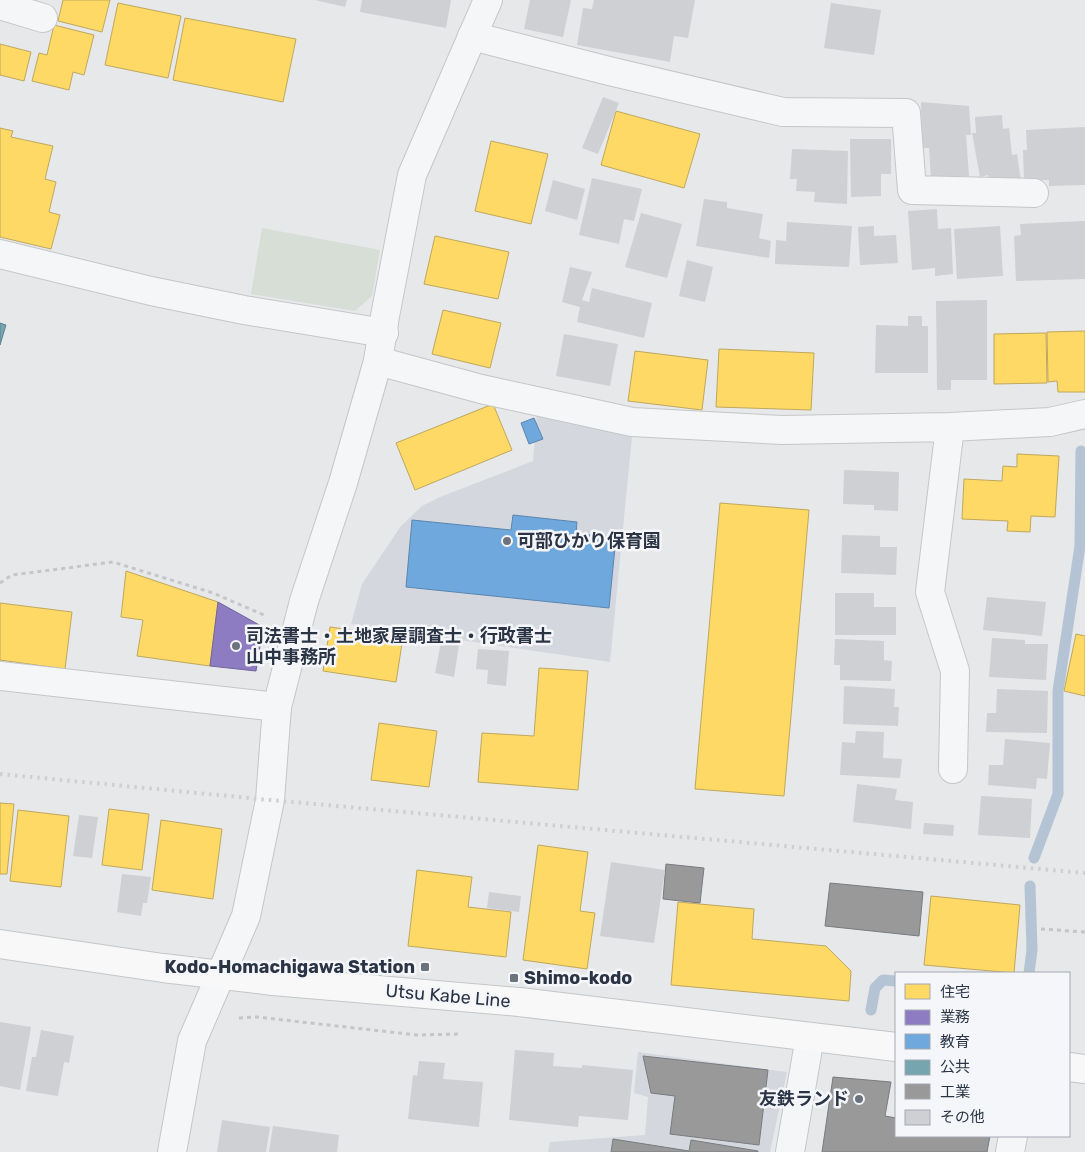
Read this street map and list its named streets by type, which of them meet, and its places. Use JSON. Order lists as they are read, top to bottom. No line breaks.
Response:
{"streets":{"main road":["Utsu Kabe Line"]},"places":{"other":["可部ひかり保育園","司法書士・土地家屋調査士・行政書士 山中事務所","友鉄ランド"],"transit":["Kodo-Homachigawa Station","Shimo-kodo"]},"legend":["住宅","業務","教育","公共","工業","その他"]}
